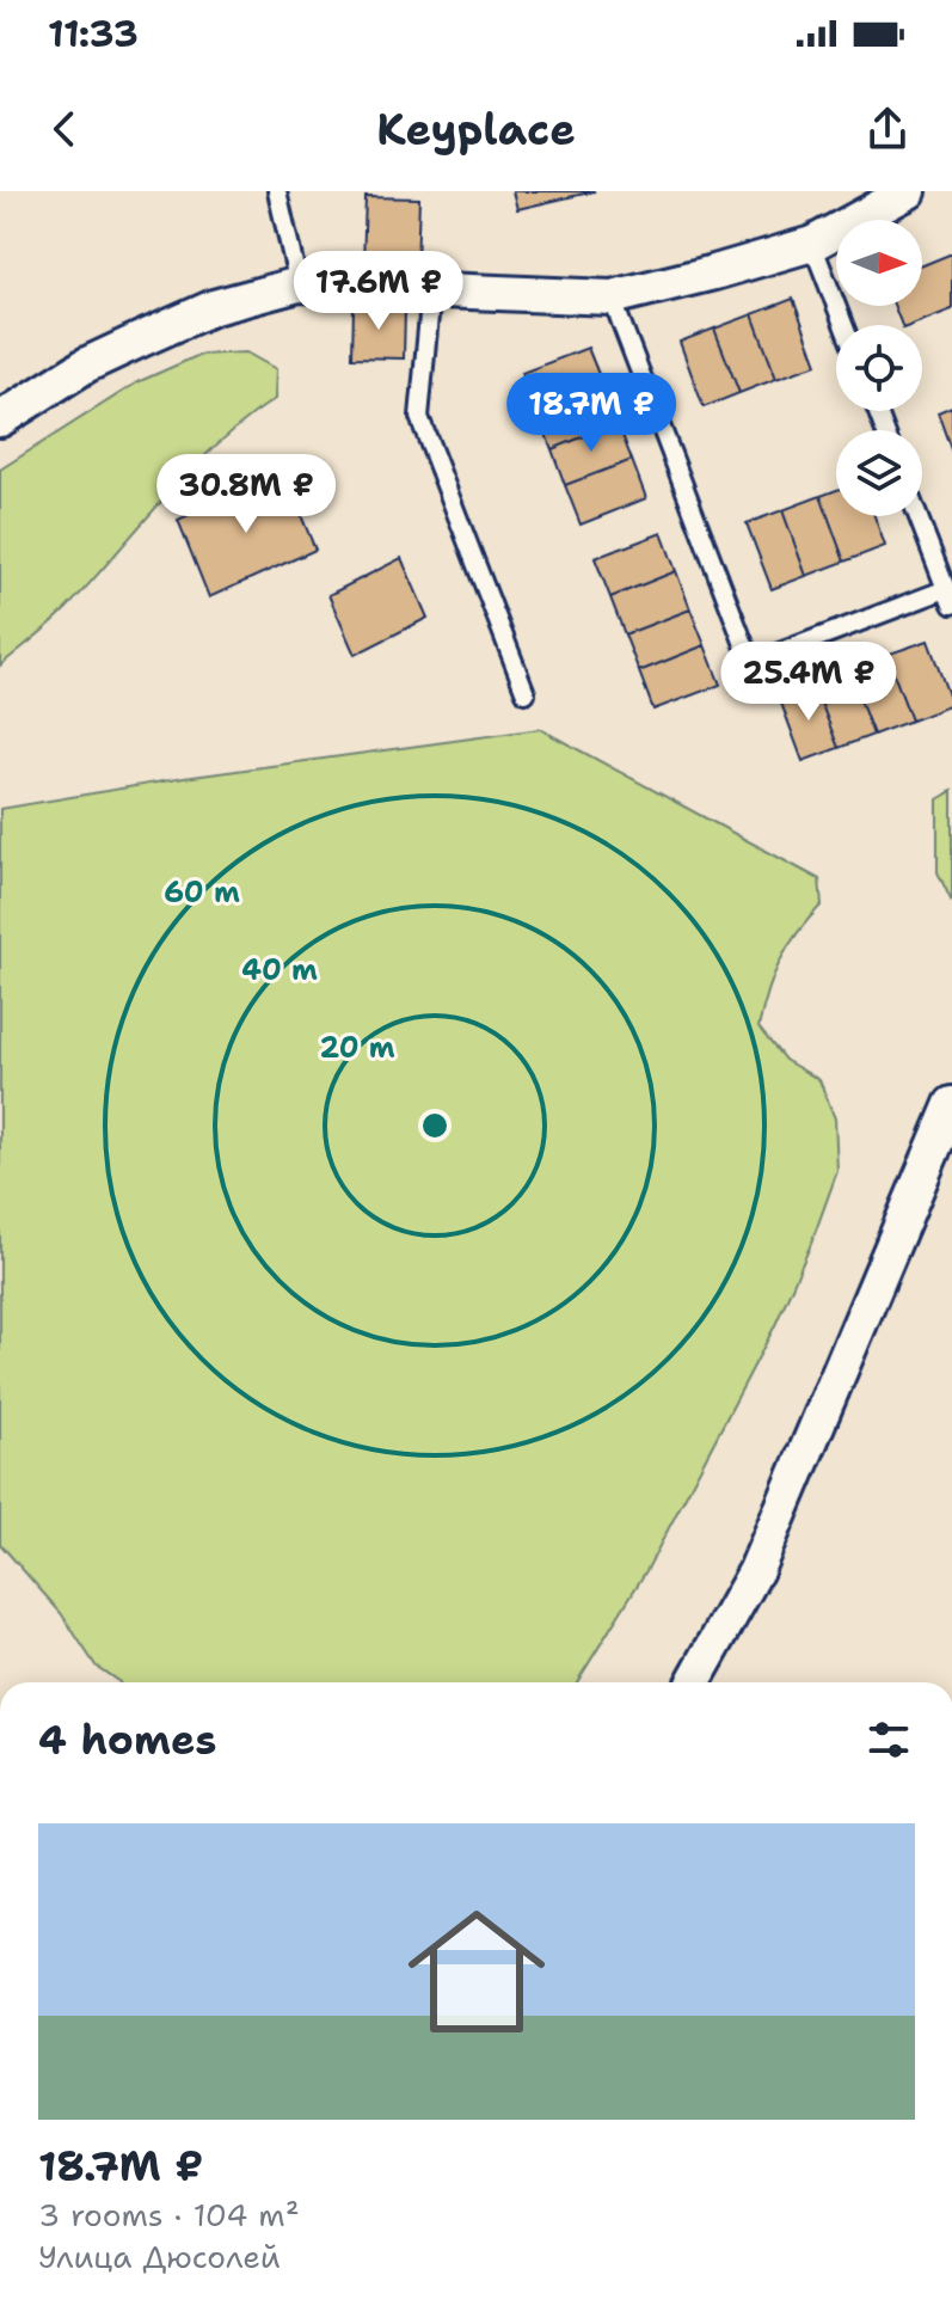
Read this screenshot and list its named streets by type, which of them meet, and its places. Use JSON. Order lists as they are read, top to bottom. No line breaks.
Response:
{"north":"right","page":{"status":"11:33","header":"Keyplace","price":["17.6M ₽","18.7M ₽","30.8M ₽","25.4M ₽"],"heading":"4 homes","list":[{"name":"18.7M ₽","note":"3 rooms · 104 m² · Улица Дюсолей"}]},"rings":["60 m","40 m","20 m"]}
